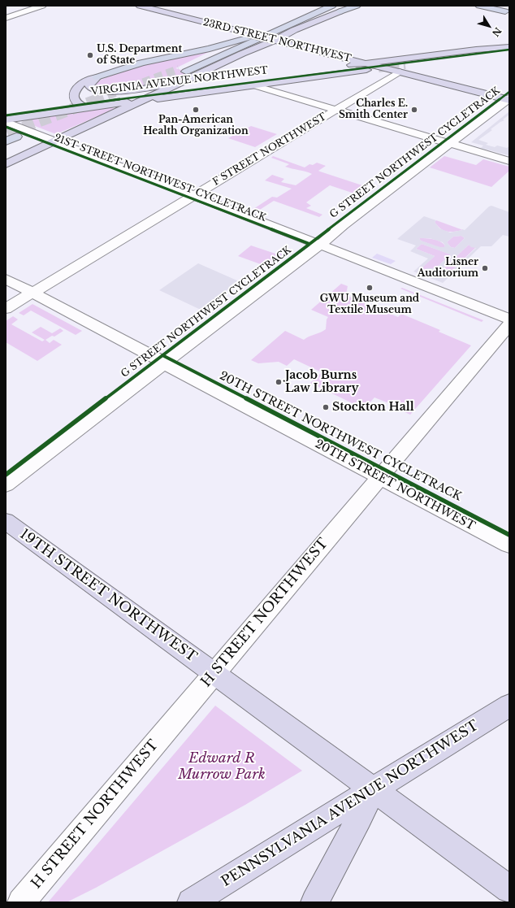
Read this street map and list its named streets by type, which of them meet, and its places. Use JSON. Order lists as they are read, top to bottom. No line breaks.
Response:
{"streets":{"main road":["23RD STREET NORTHWEST","VIRGINIA AVENUE NORTHWEST","19TH STREET NORTHWEST","PENNSYLVANIA AVENUE NORTHWEST"],"street":["F STREET NORTHWEST","20TH STREET NORTHWEST","H STREET NORTHWEST"],"cycle path":["G STREET NORTHWEST CYCLETRACK","21ST STREET NORTHWEST CYCLETRACK"]},"crossings":[["23RD STREET NORTHWEST","VIRGINIA AVENUE NORTHWEST"],["23RD STREET NORTHWEST","F STREET NORTHWEST"],["F STREET NORTHWEST","20TH STREET NORTHWEST"],["20TH STREET NORTHWEST","H STREET NORTHWEST"],["19TH STREET NORTHWEST","H STREET NORTHWEST"],["19TH STREET NORTHWEST","PENNSYLVANIA AVENUE NORTHWEST"]],"parks":["Edward R Murrow Park"],"places":["U.S. Department of State","Pan-American Health Organization","Charles E. Smith Center","Lisner Auditorium","GWU Museum and Textile Museum","Jacob Burns Law Library","Stockton Hall"],"north":"bottom right"}
